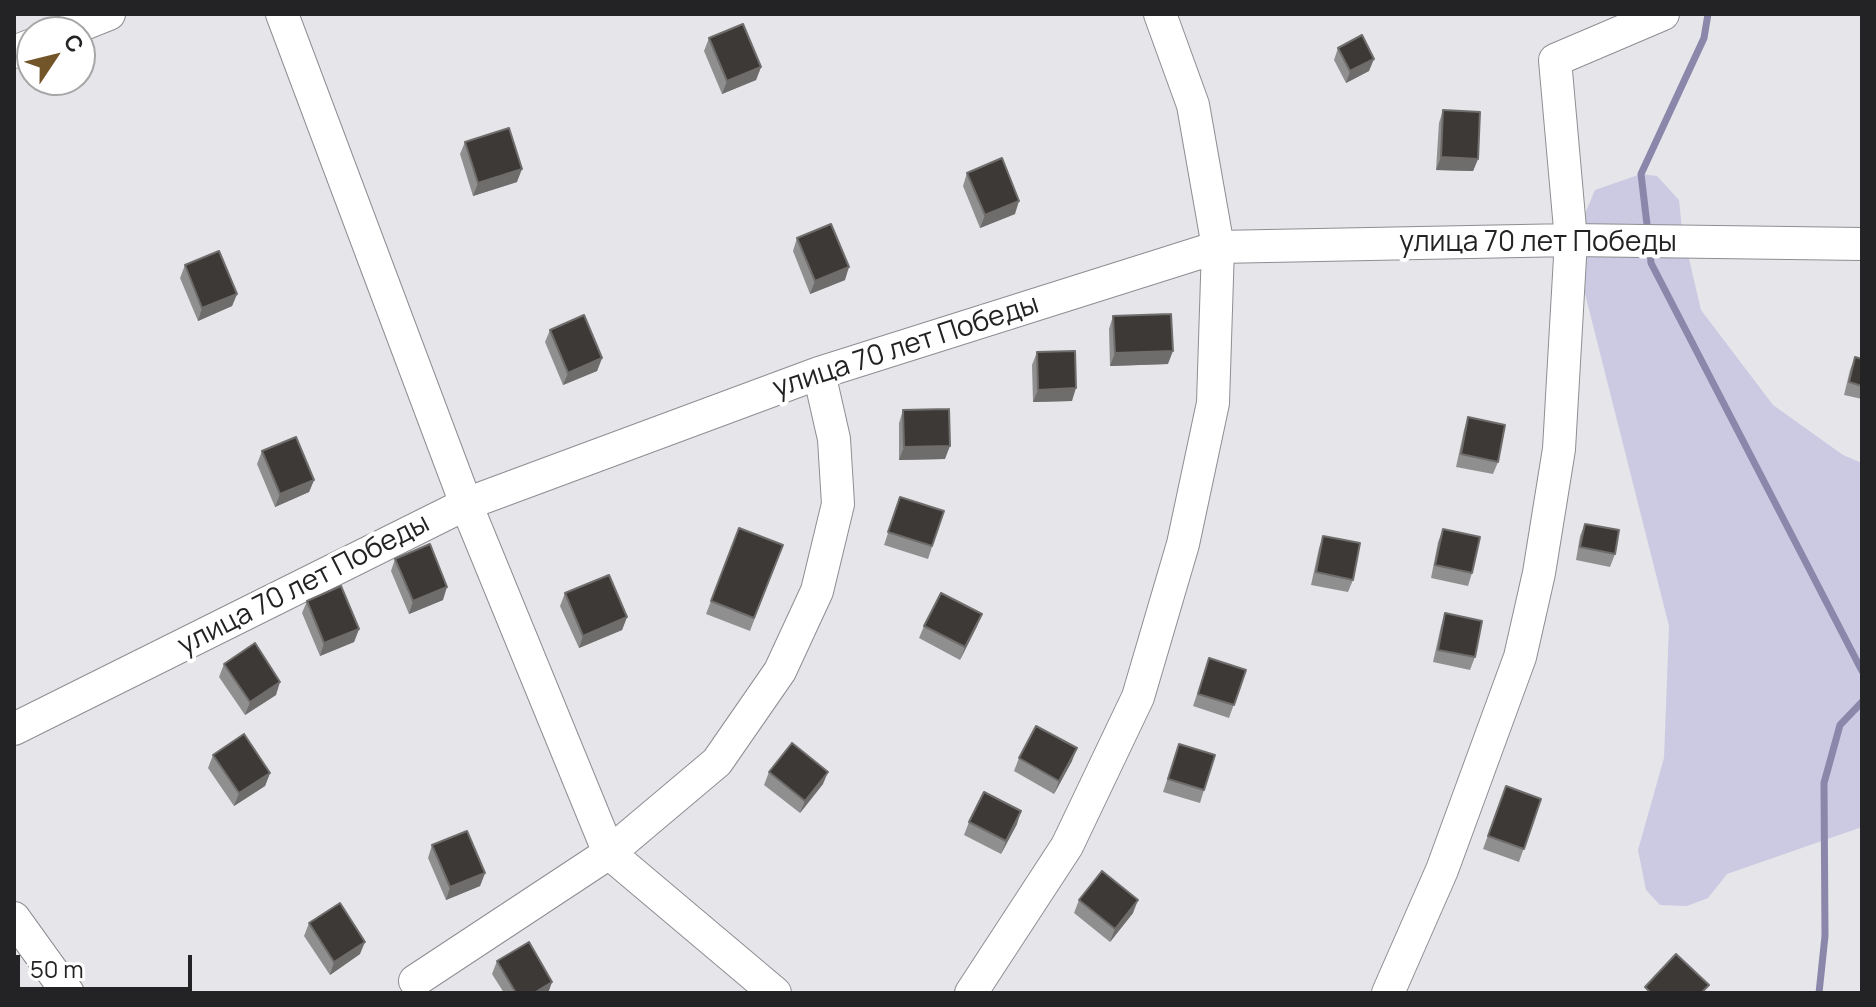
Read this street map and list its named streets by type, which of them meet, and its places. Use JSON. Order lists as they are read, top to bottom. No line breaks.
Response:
{"streets":{"street":["улица 70 лет Победы"]},"scale_bar":"50 m","north":"top right"}
